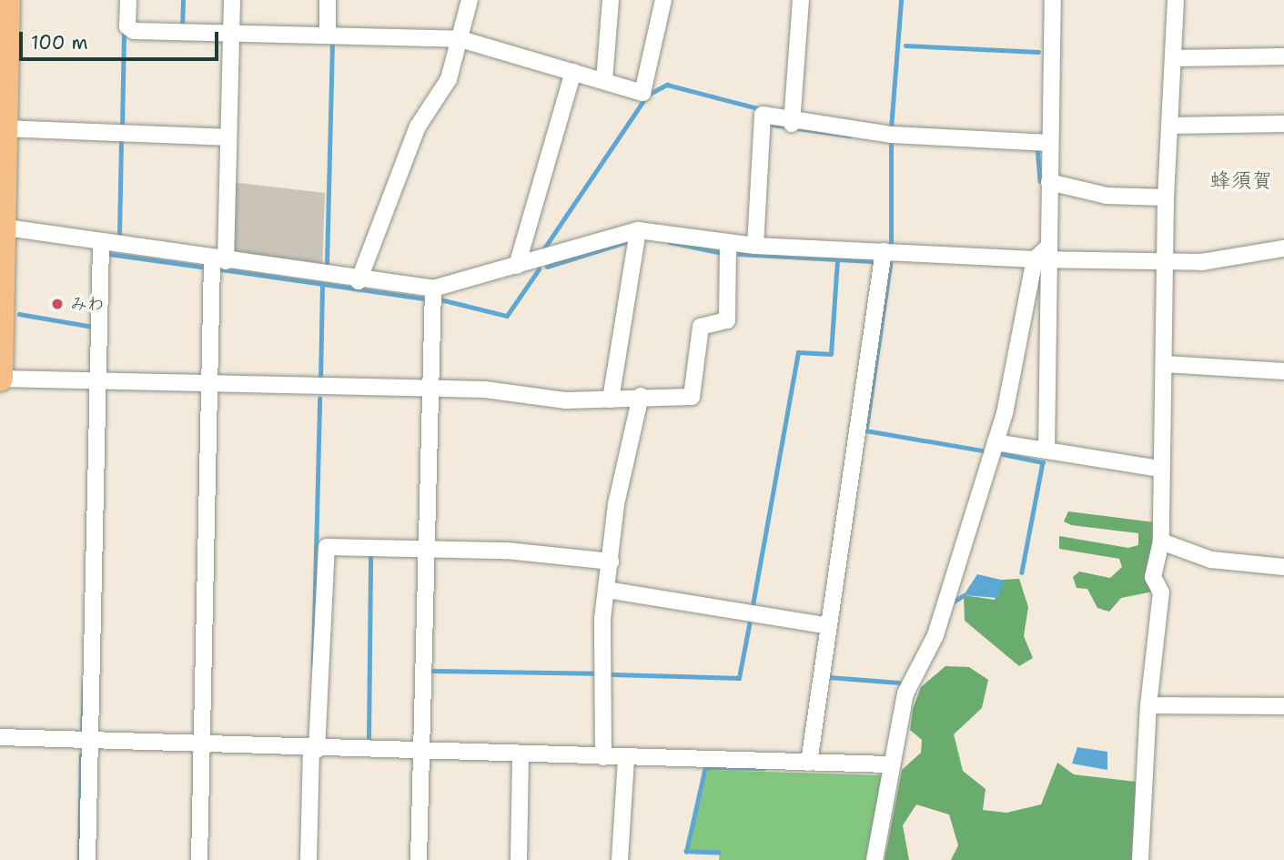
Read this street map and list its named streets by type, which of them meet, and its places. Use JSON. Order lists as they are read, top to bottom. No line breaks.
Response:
{"districts":["蜂須賀"],"places":["みわ"],"scale_bar":"100 m"}
